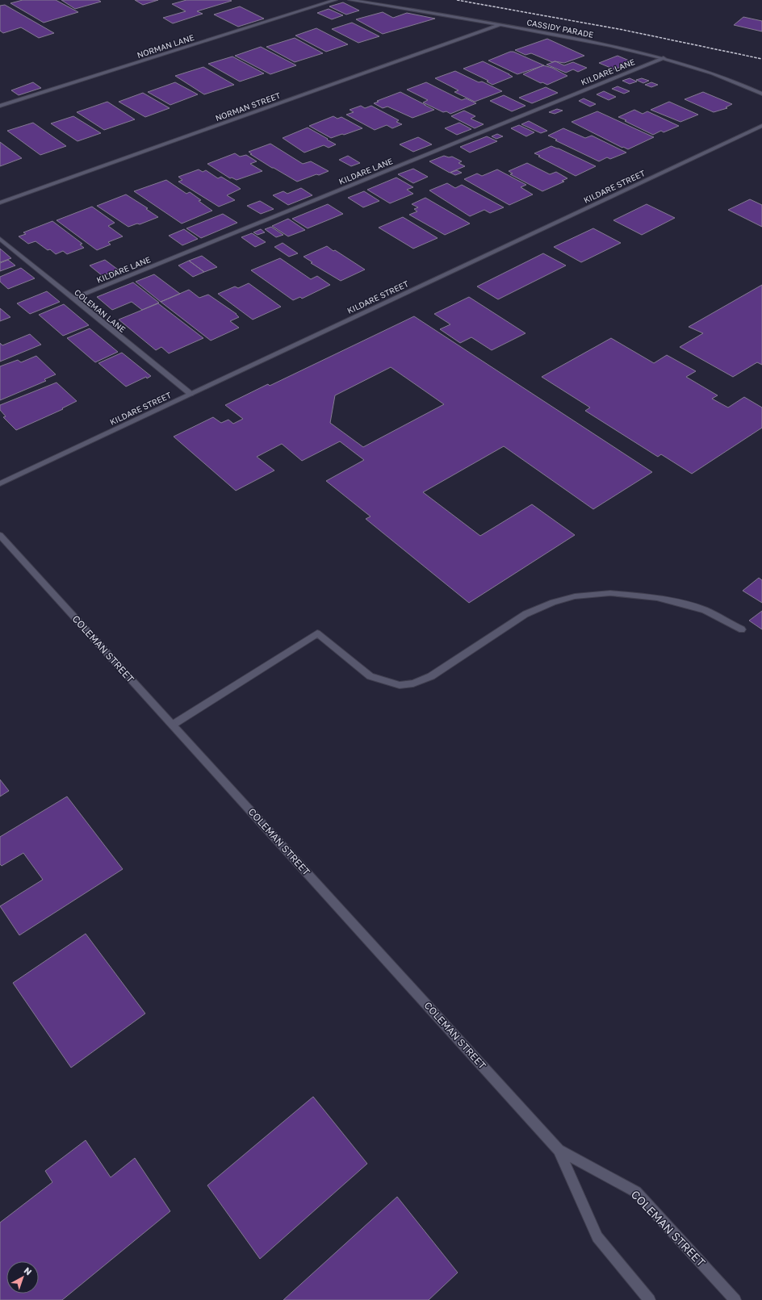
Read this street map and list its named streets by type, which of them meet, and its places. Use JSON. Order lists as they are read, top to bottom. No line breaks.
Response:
{"streets":{"street":["CASSIDY PARADE","NORMAN LANE","KILDARE LANE","NORMAN STREET","KILDARE STREET","COLEMAN LANE","COLEMAN STREET"]},"crossings":[["CASSIDY PARADE","KILDARE LANE"],["CASSIDY PARADE","NORMAN STREET"],["KILDARE LANE","COLEMAN LANE"],["KILDARE STREET","COLEMAN LANE"]],"north":"top right"}
